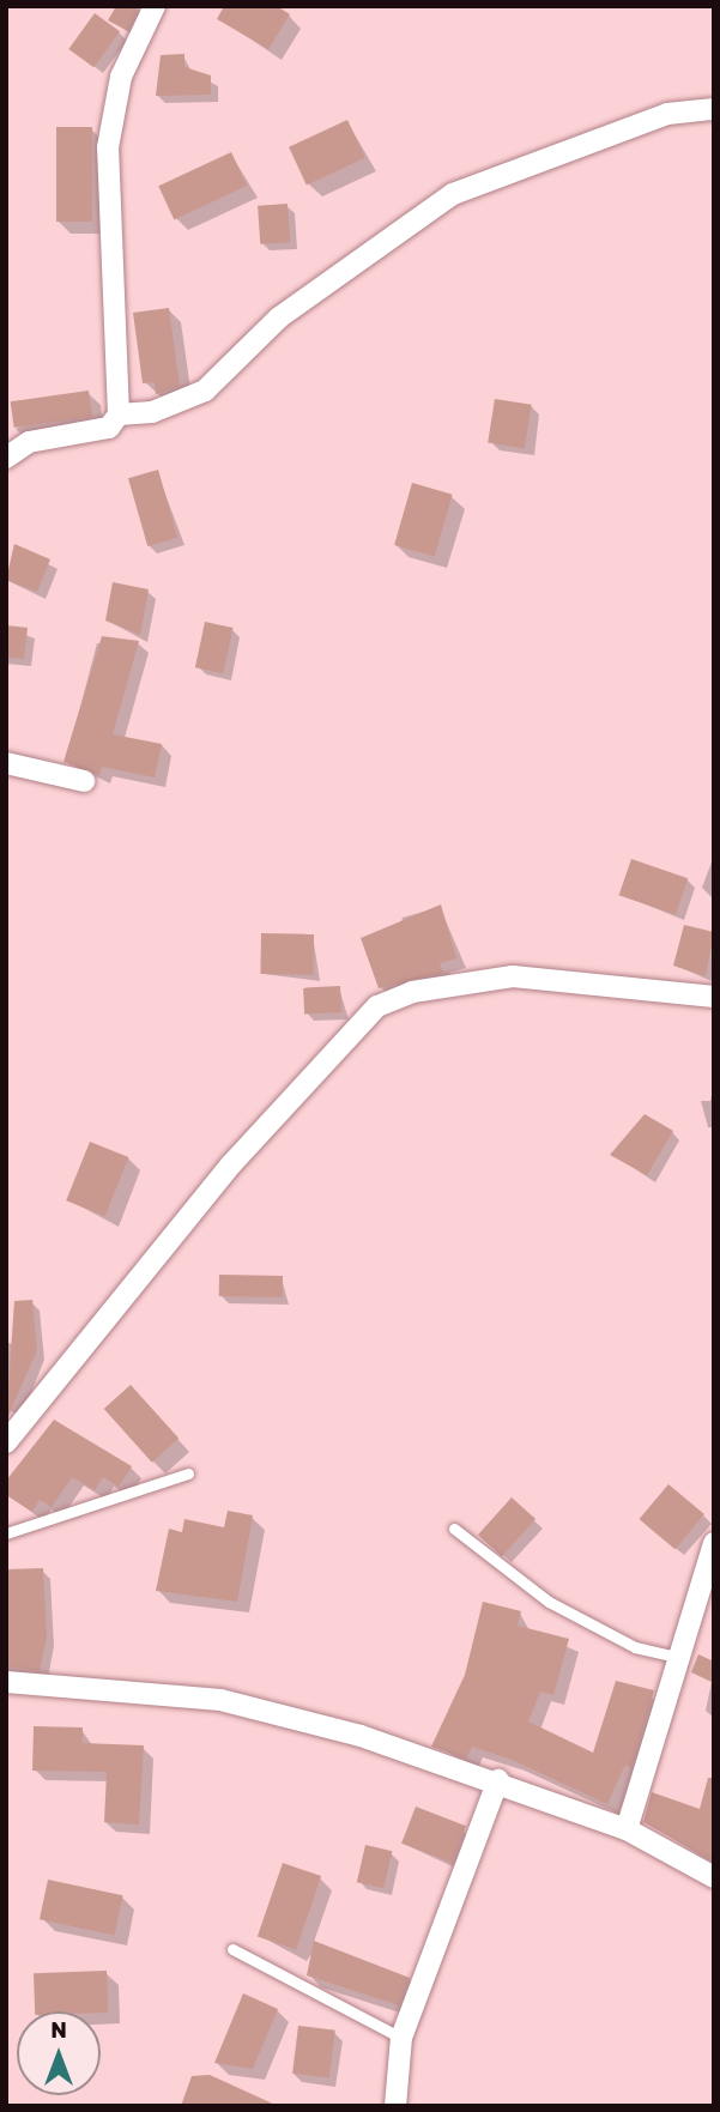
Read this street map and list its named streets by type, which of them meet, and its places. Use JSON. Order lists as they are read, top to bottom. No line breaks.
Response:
{"north":"top"}
